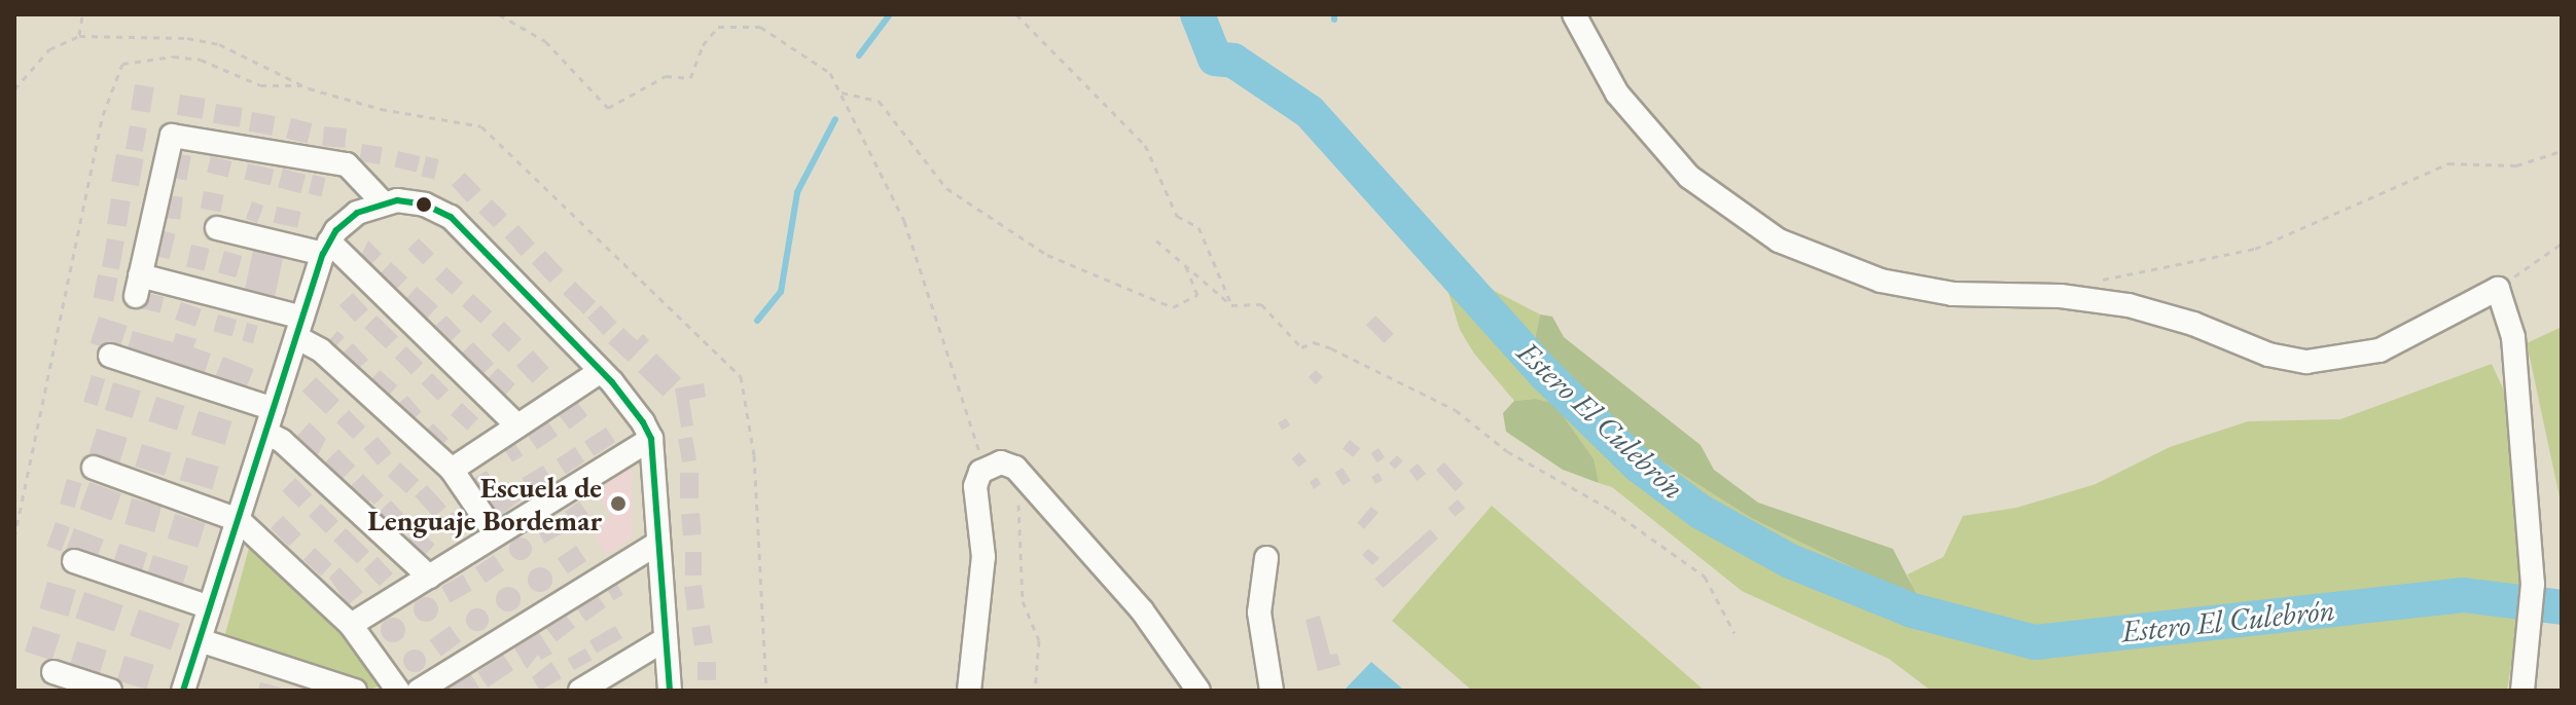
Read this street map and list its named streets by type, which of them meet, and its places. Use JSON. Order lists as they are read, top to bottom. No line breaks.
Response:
{"water":["Estero El Culebrón"],"places":["Escuela de Lenguaje Bordemar"]}
